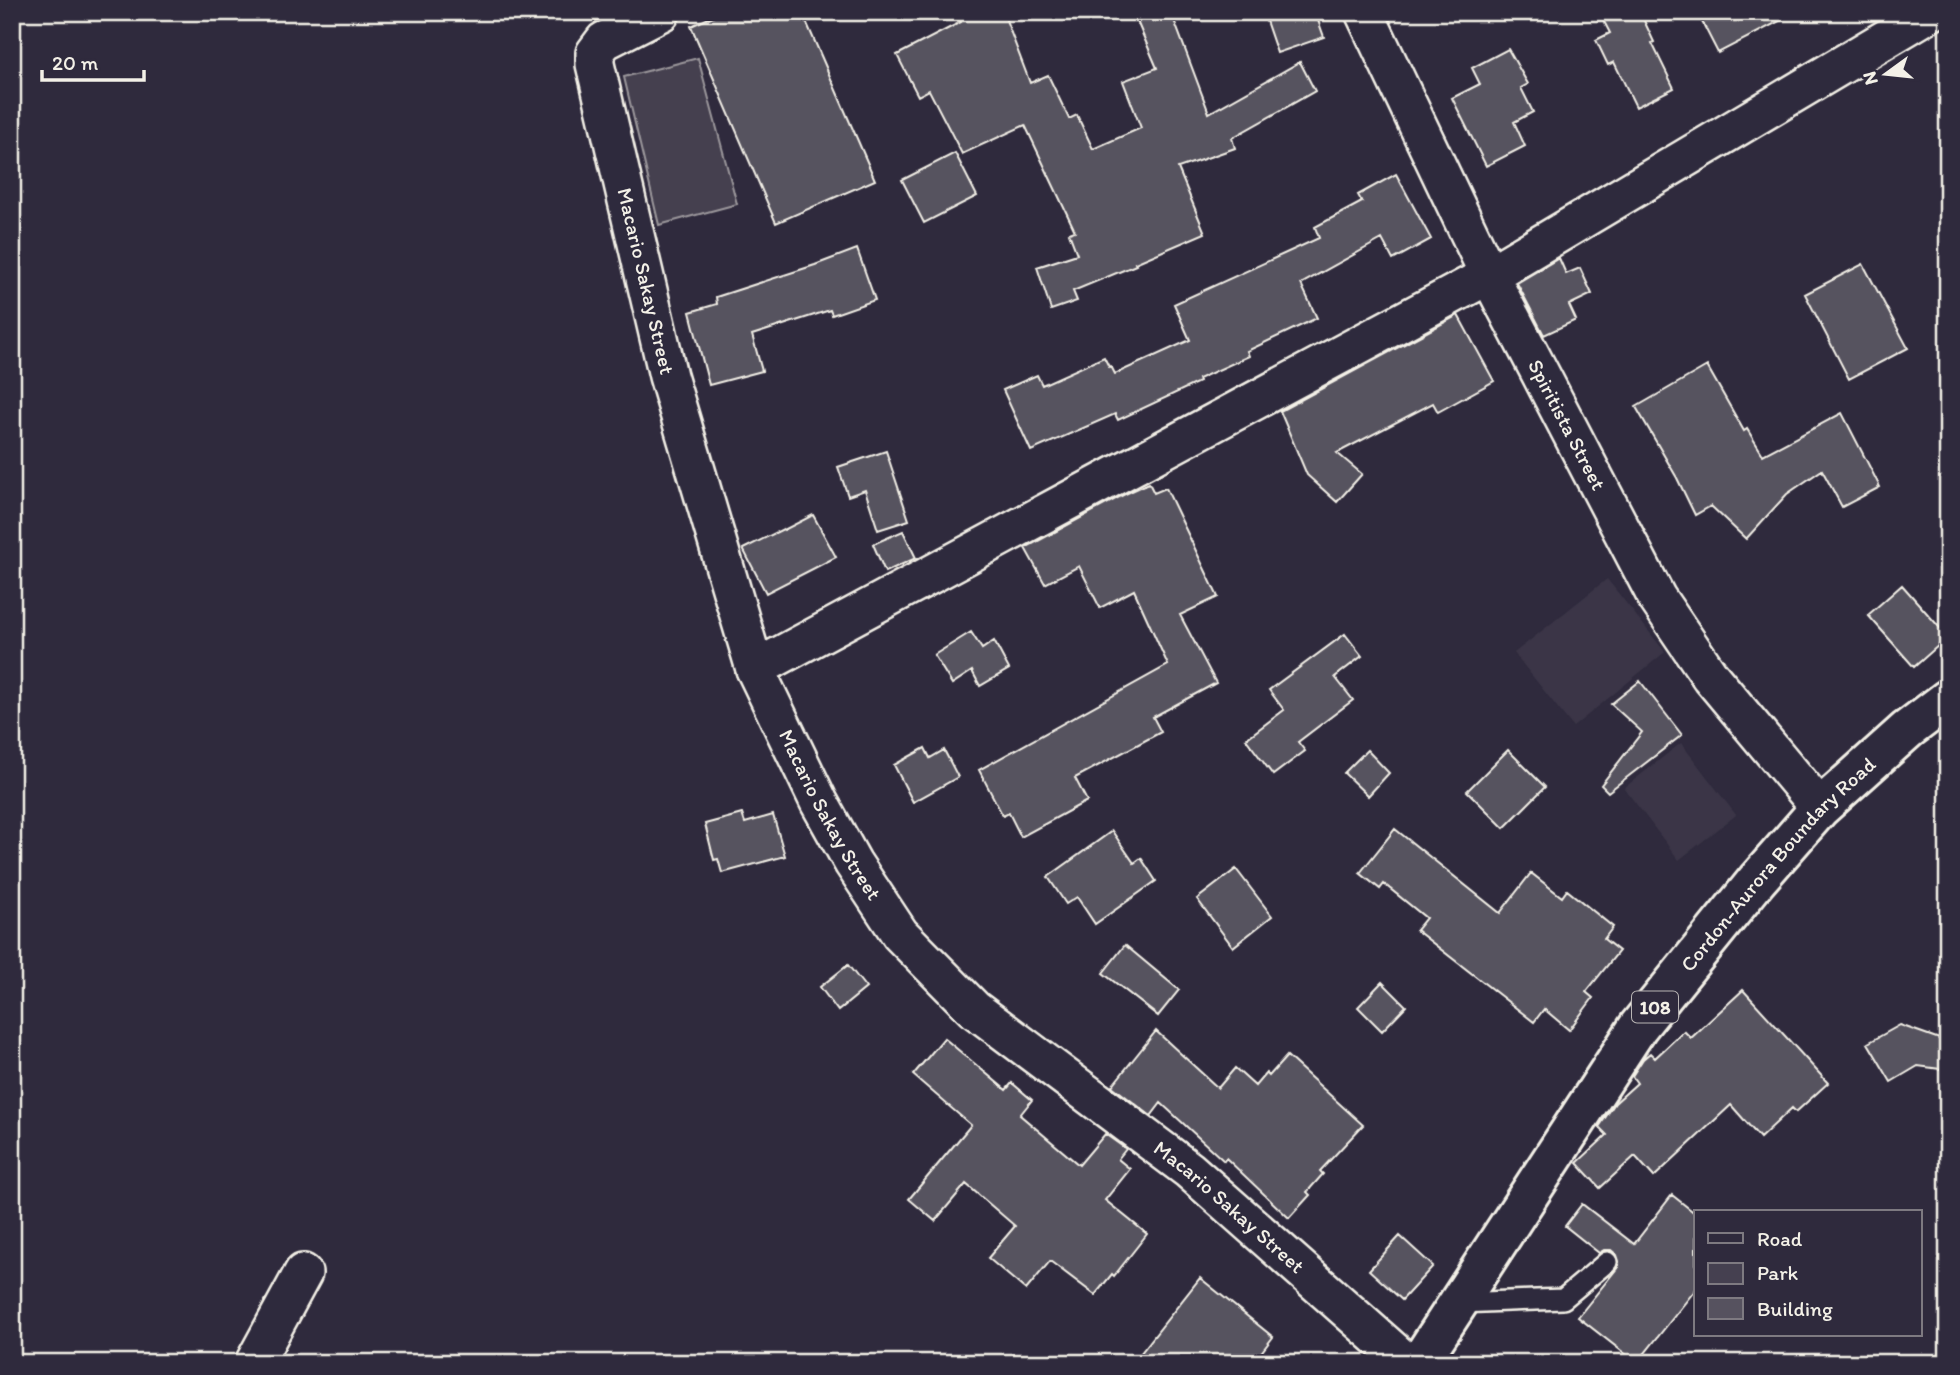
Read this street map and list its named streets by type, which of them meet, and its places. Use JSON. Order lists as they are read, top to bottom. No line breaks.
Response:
{"streets":{"main road":["Cordon-Aurora Boundary Road","108"],"street":["Macario Sakay Street","Spiritista Street"]},"crossings":[["Spiritista Street","Cordon-Aurora Boundary Road"]],"legend":["Road","Park","Building"],"scale_bar":"20 m","north":"left"}
